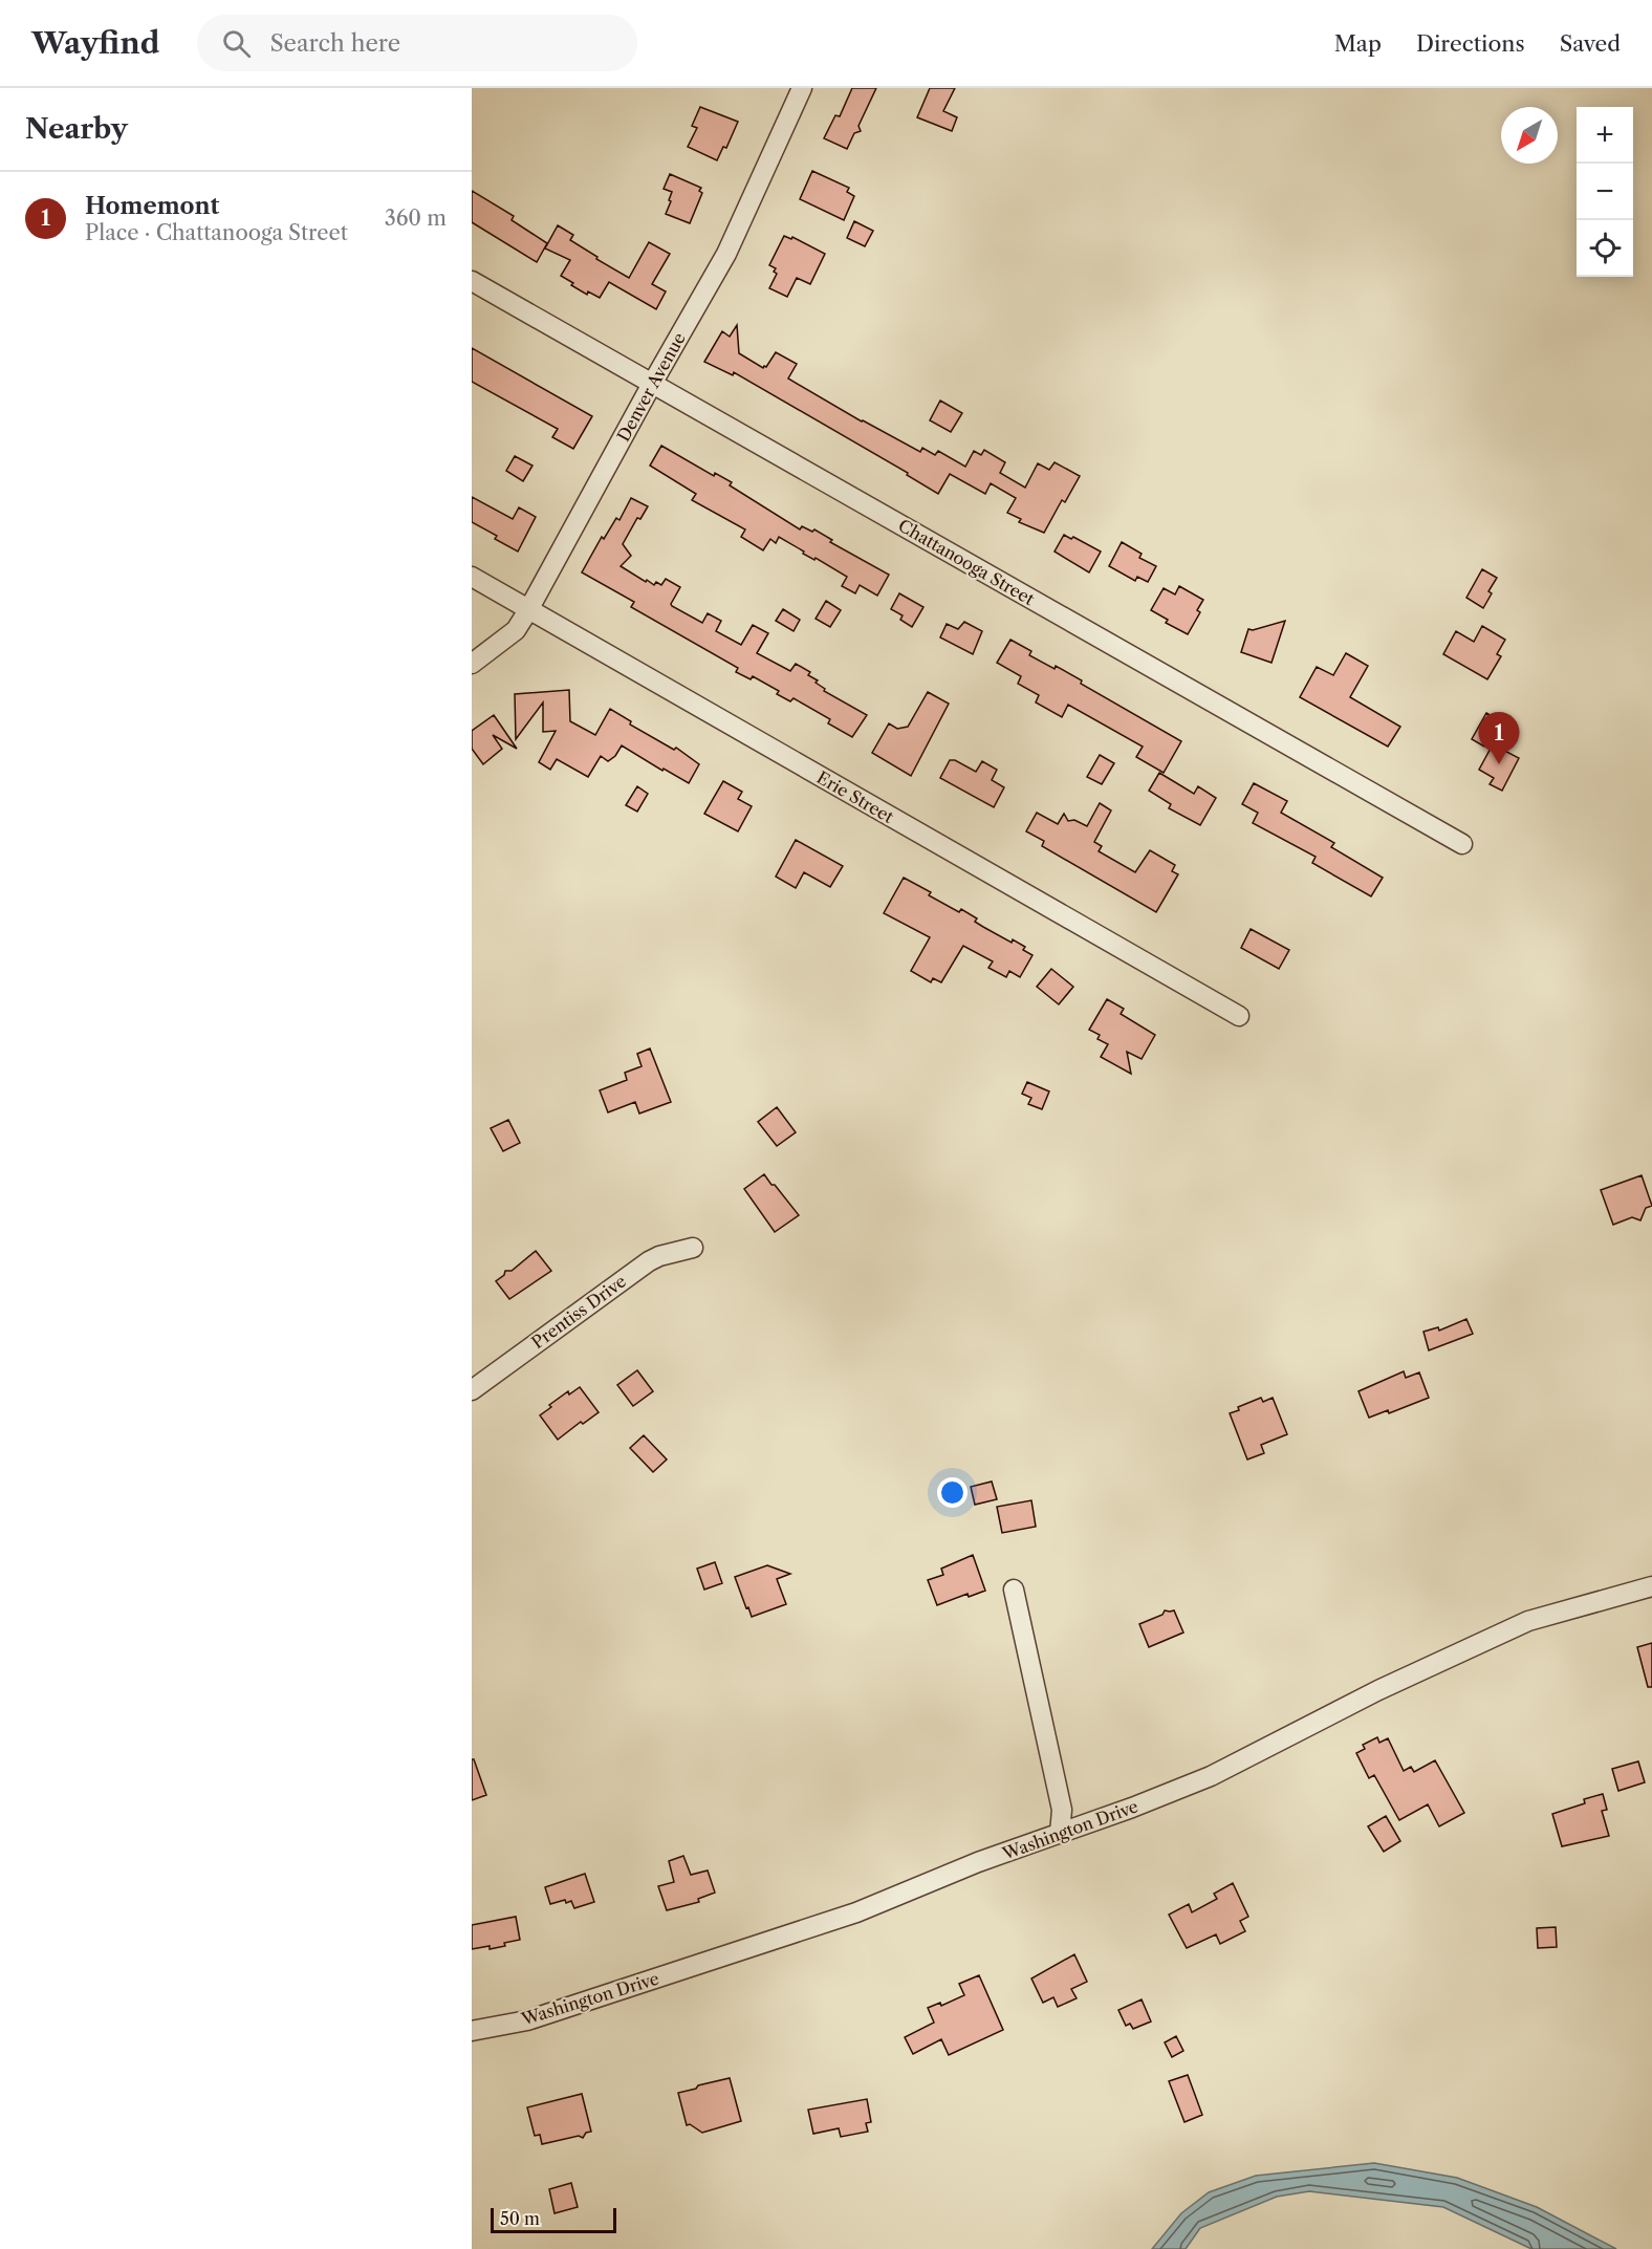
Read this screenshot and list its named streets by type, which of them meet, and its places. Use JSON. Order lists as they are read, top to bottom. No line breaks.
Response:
{"streets":{"street":["Denver Avenue","Chattanooga Street","Erie Street","Prentiss Drive","Washington Drive"]},"crossings":[["Denver Avenue","Chattanooga Street"],["Denver Avenue","Erie Street"]],"scale_bar":"50 m","north":"bottom left","page":{"header":"Wayfind","search":"Search here","nav":["Map","Directions","Saved"],"heading":"Nearby","map_buttons":["+","−"],"list":[{"mark":"1","name":"Homemont","note":"Place · Chattanooga Street","value":"360 m"}],"pins":"1","scale":"50 m"}}
